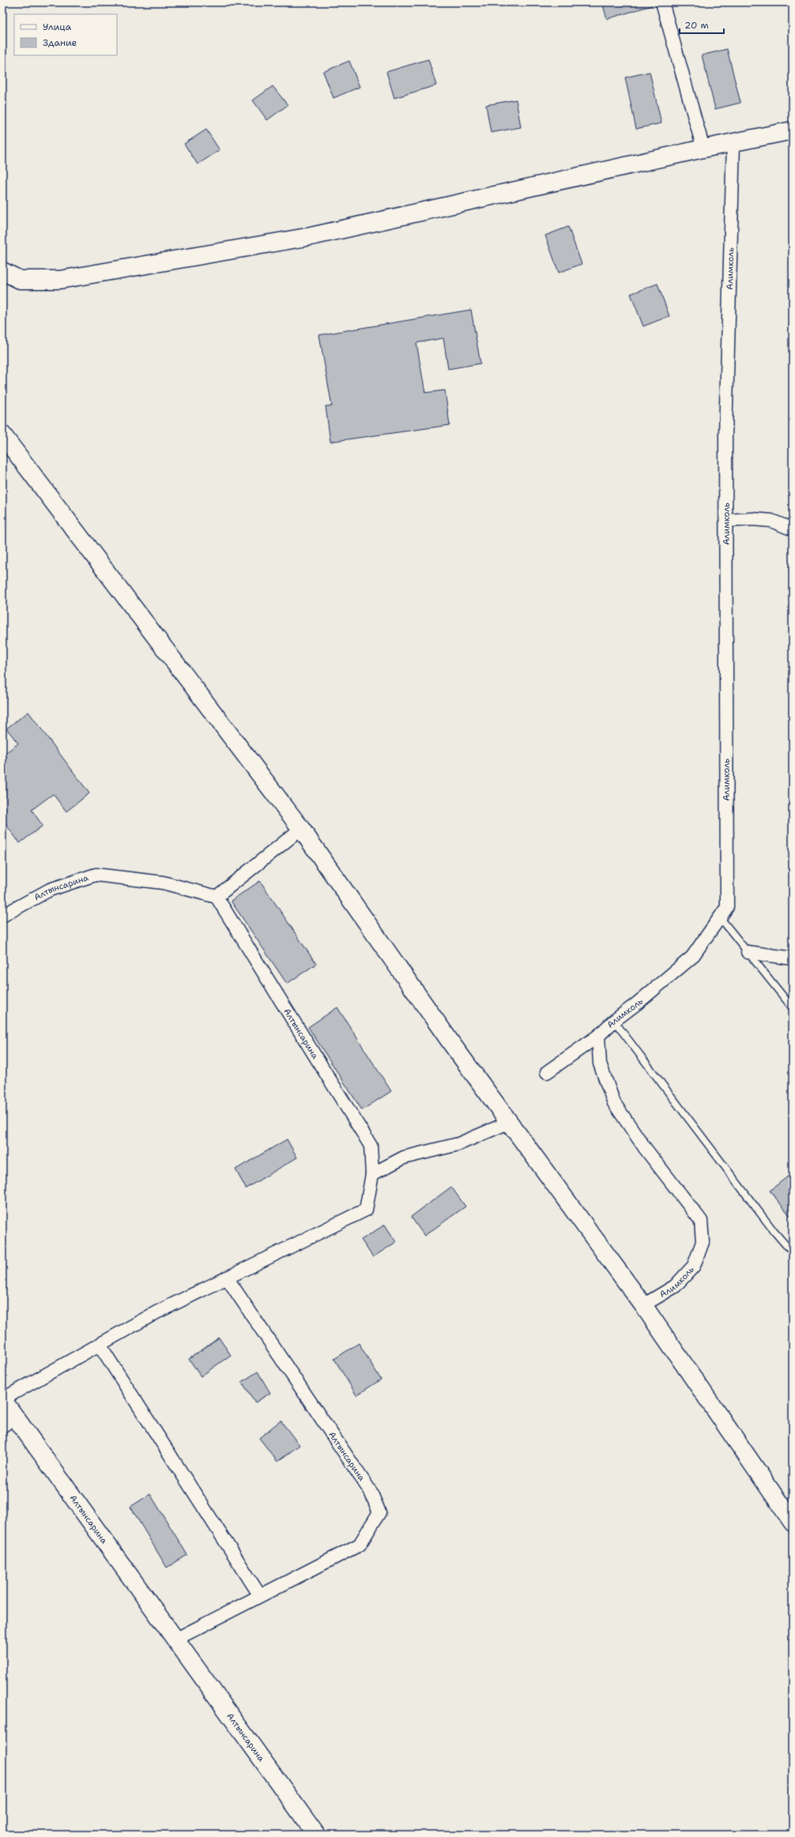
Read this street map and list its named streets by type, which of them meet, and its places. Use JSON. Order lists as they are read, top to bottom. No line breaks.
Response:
{"streets":{"street":["Алимколь","Алтынсарина"]},"legend":["Улица","Здание"],"scale_bar":"20 m"}
